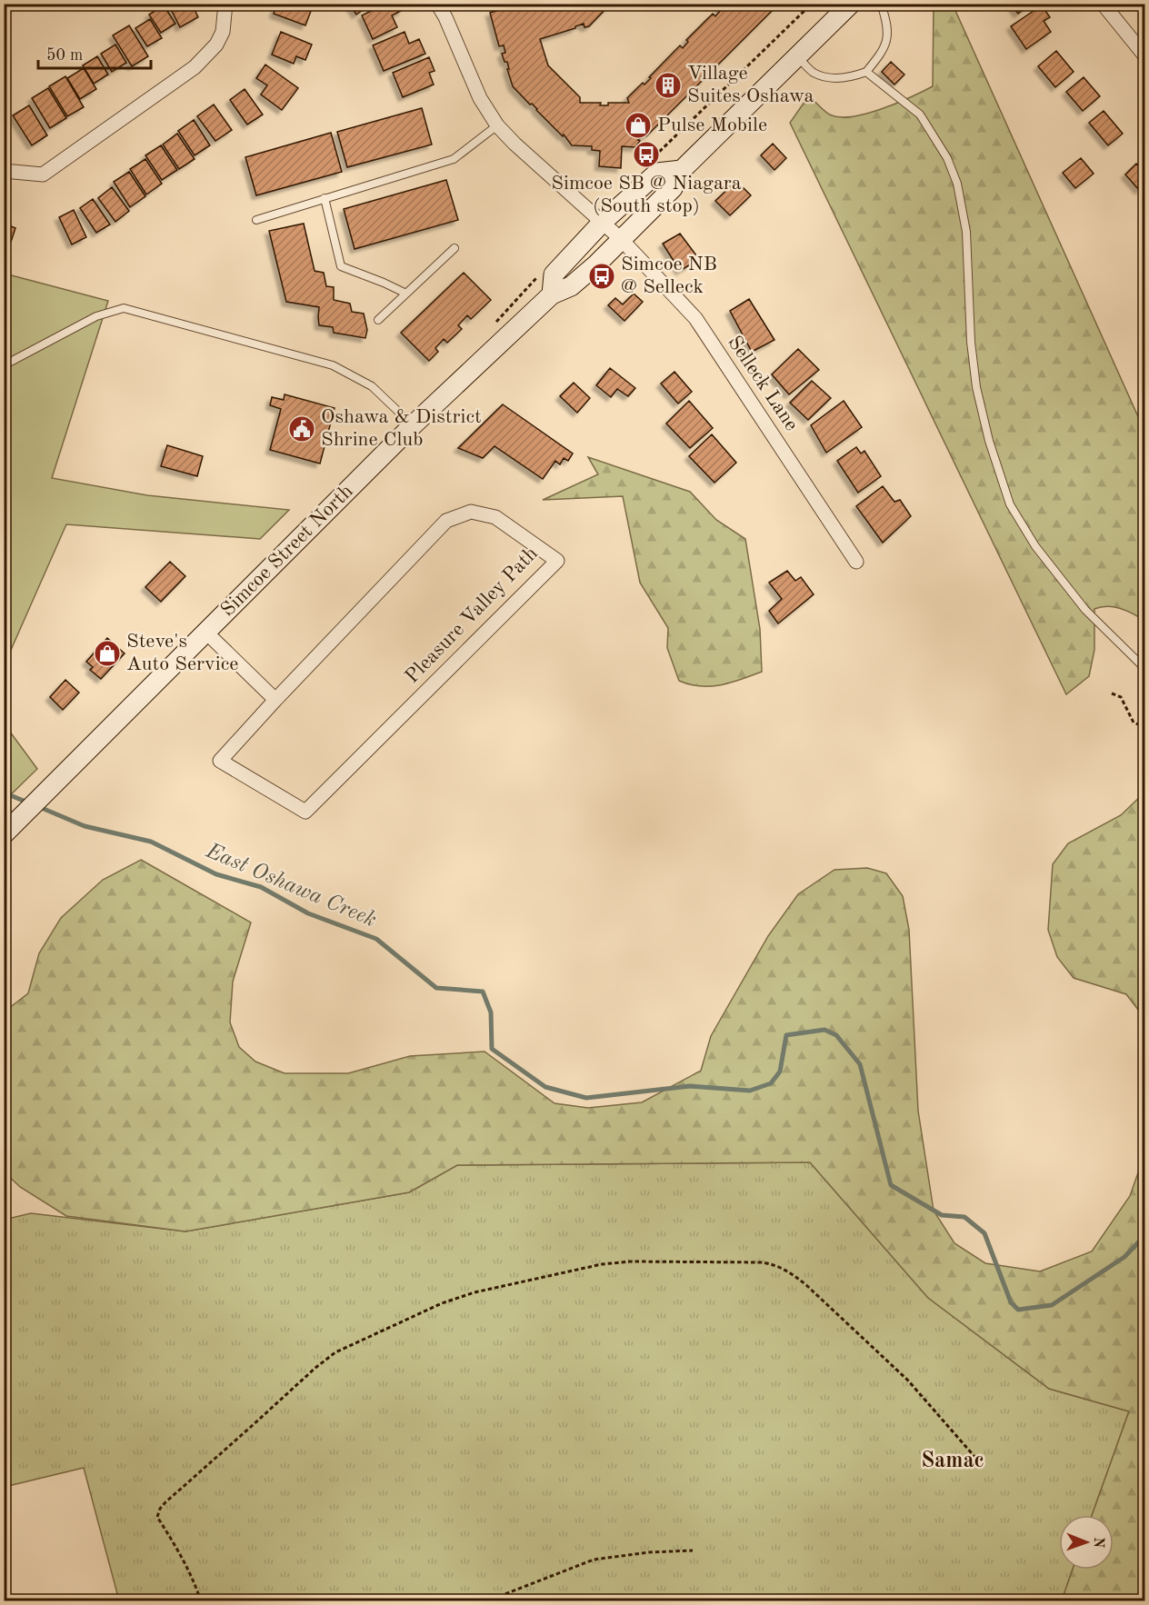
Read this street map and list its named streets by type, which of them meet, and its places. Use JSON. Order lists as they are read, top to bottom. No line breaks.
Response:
{"streets":{"main road":["Simcoe Street North"],"street":["Selleck Lane","Pleasure Valley Path"]},"crossings":[["Selleck Lane","Simcoe Street North"]],"districts":["Samac"],"water":["East Oshawa Creek"],"places":{"building":["Village Suites Oshawa"],"shop":["Pulse Mobile","Steve's Auto Service"],"bus stop":["Simcoe SB @ Niagara (South stop)","Simcoe NB @ Selleck"],"public building":["Oshawa & District Shrine Club"]},"scale_bar":"50 m","north":"right"}
